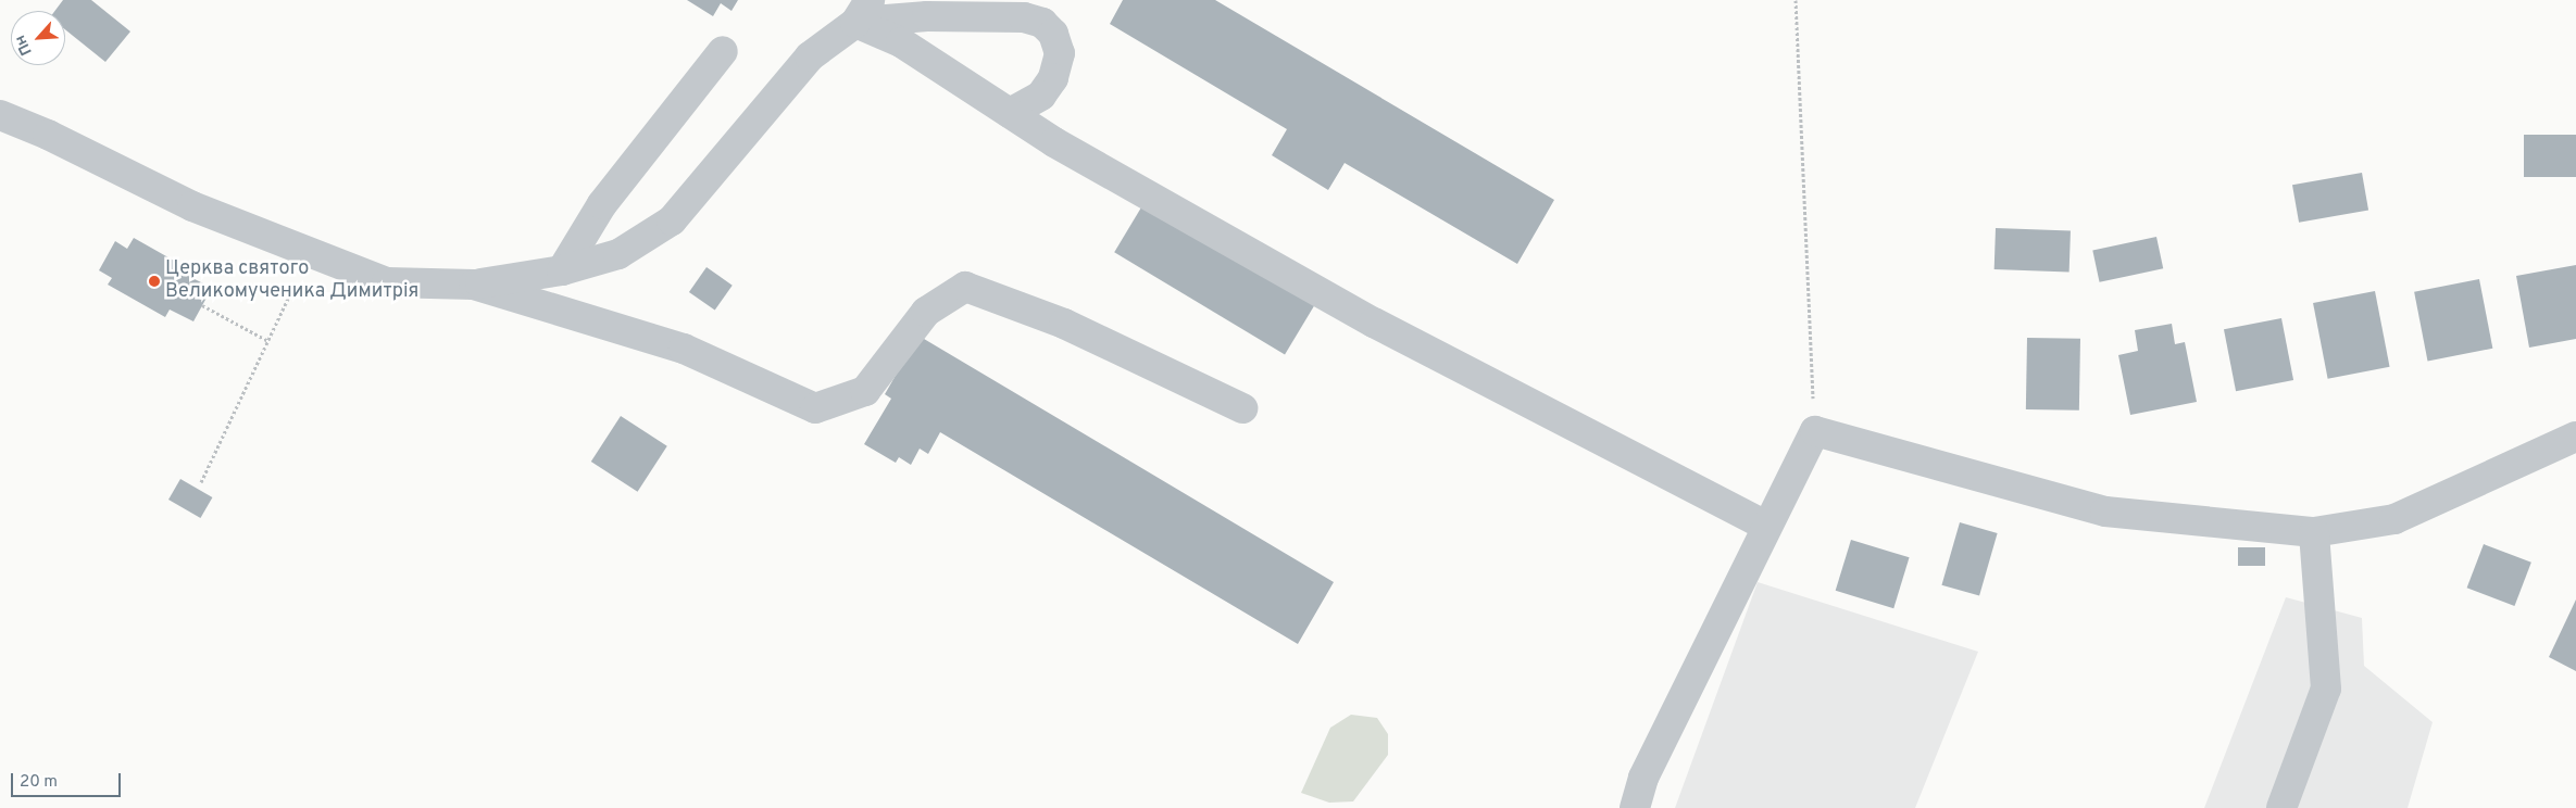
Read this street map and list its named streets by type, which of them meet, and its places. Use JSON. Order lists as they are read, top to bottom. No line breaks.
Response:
{"places":["Церква святого Великомученика Димитрія"],"scale_bar":"20 m","north":"bottom left"}
